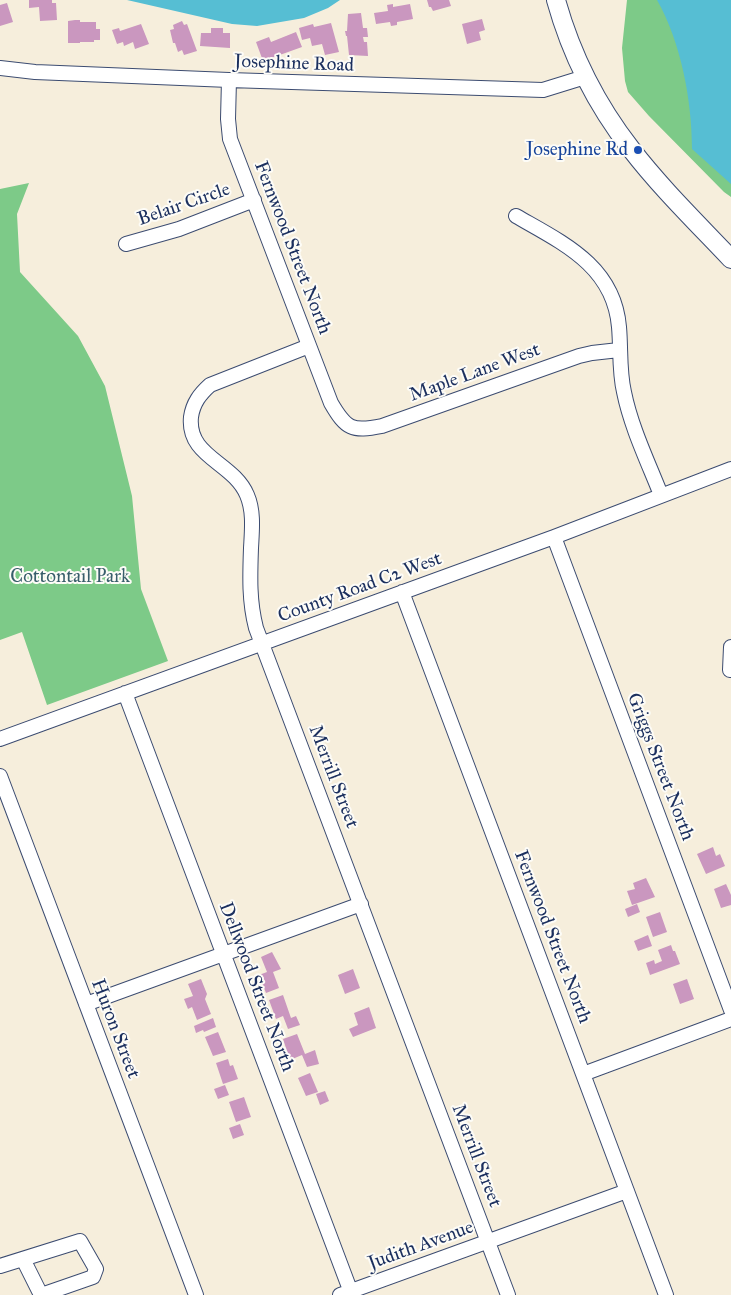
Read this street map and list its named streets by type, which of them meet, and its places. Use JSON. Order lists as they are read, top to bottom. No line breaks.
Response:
{"streets":{"street":["Josephine Road","Belair Circle","Fernwood Street North","Maple Lane West","County Road C2 West","Griggs Street North","Merrill Street","Dellwood Street North","Huron Street","Judith Avenue"]},"crossings":[["Josephine Road","Fernwood Street North"],["Belair Circle","Fernwood Street North"],["Fernwood Street North","Maple Lane West"],["Fernwood Street North","County Road C2 West"],["Fernwood Street North","Merrill Street"],["Fernwood Street North","Judith Avenue"],["County Road C2 West","Griggs Street North"],["County Road C2 West","Merrill Street"],["County Road C2 West","Dellwood Street North"],["Merrill Street","Judith Avenue"],["Dellwood Street North","Judith Avenue"]],"parks":["Cottontail Park"],"places":["Josephine Rd"]}
